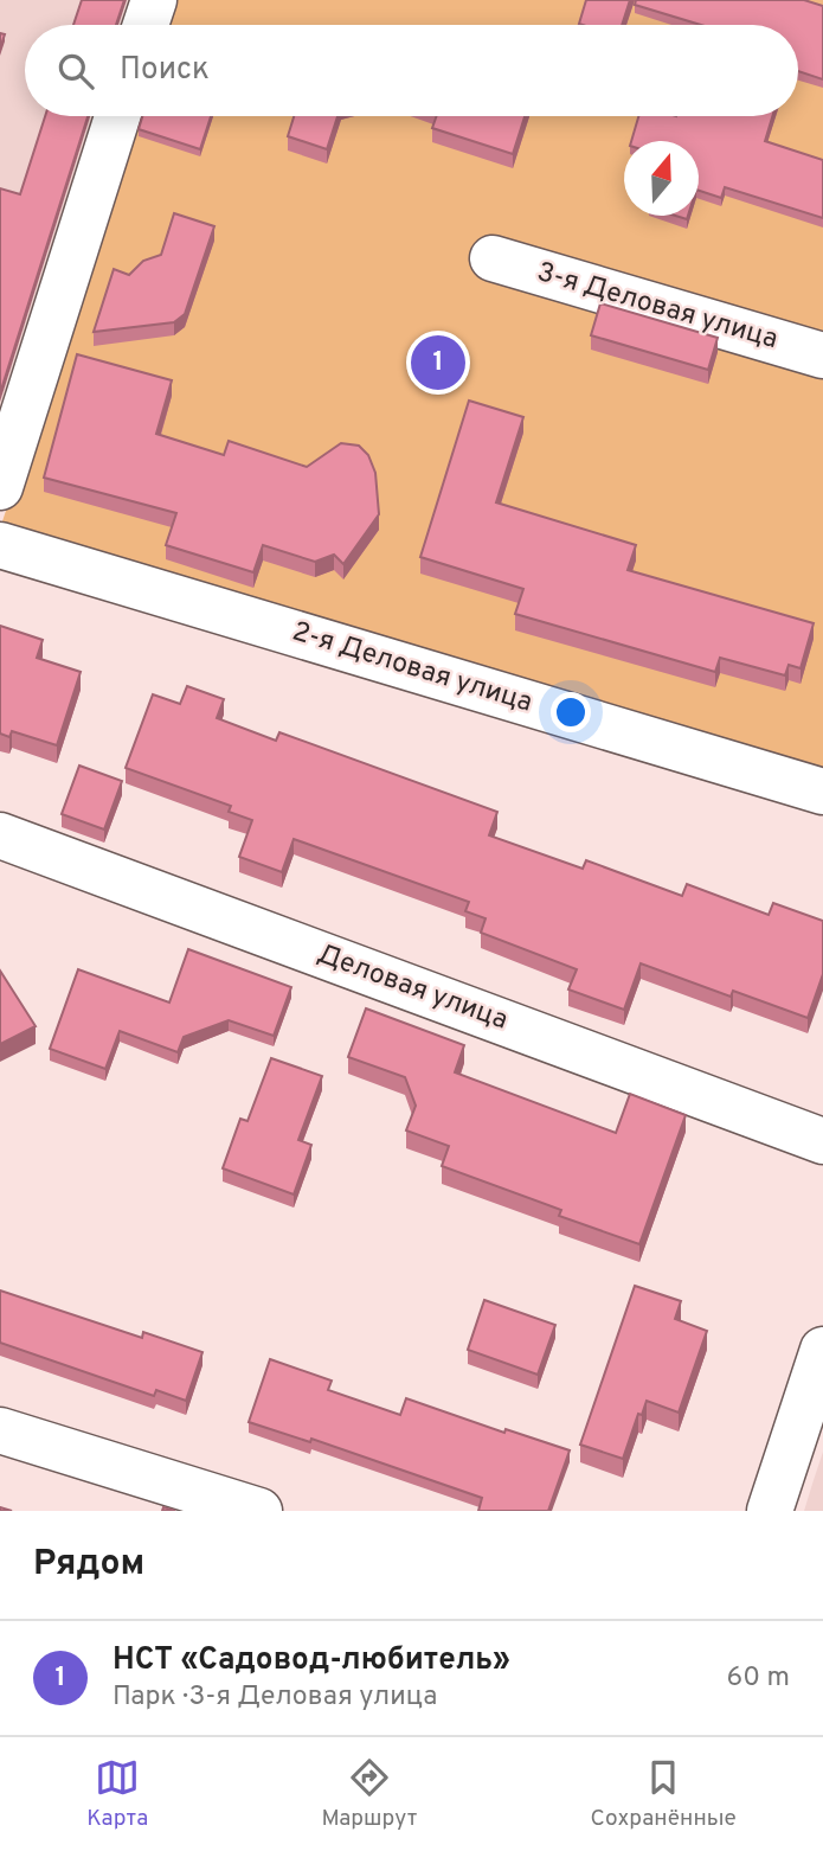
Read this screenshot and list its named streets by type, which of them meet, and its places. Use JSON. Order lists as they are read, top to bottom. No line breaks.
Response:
{"streets":{"street":["3-я Деловая улица","2-я Деловая улица","Деловая улица"]},"north":"top","page":{"search":"Поиск","pins":"1","heading":"Рядом","list":[{"mark":"1","name":"НСТ «Садовод-любитель»","note":"Парк · 3-я Деловая улица","value":"60 m"}],"nav":["Карта","Маршрут","Сохранённые"]}}
